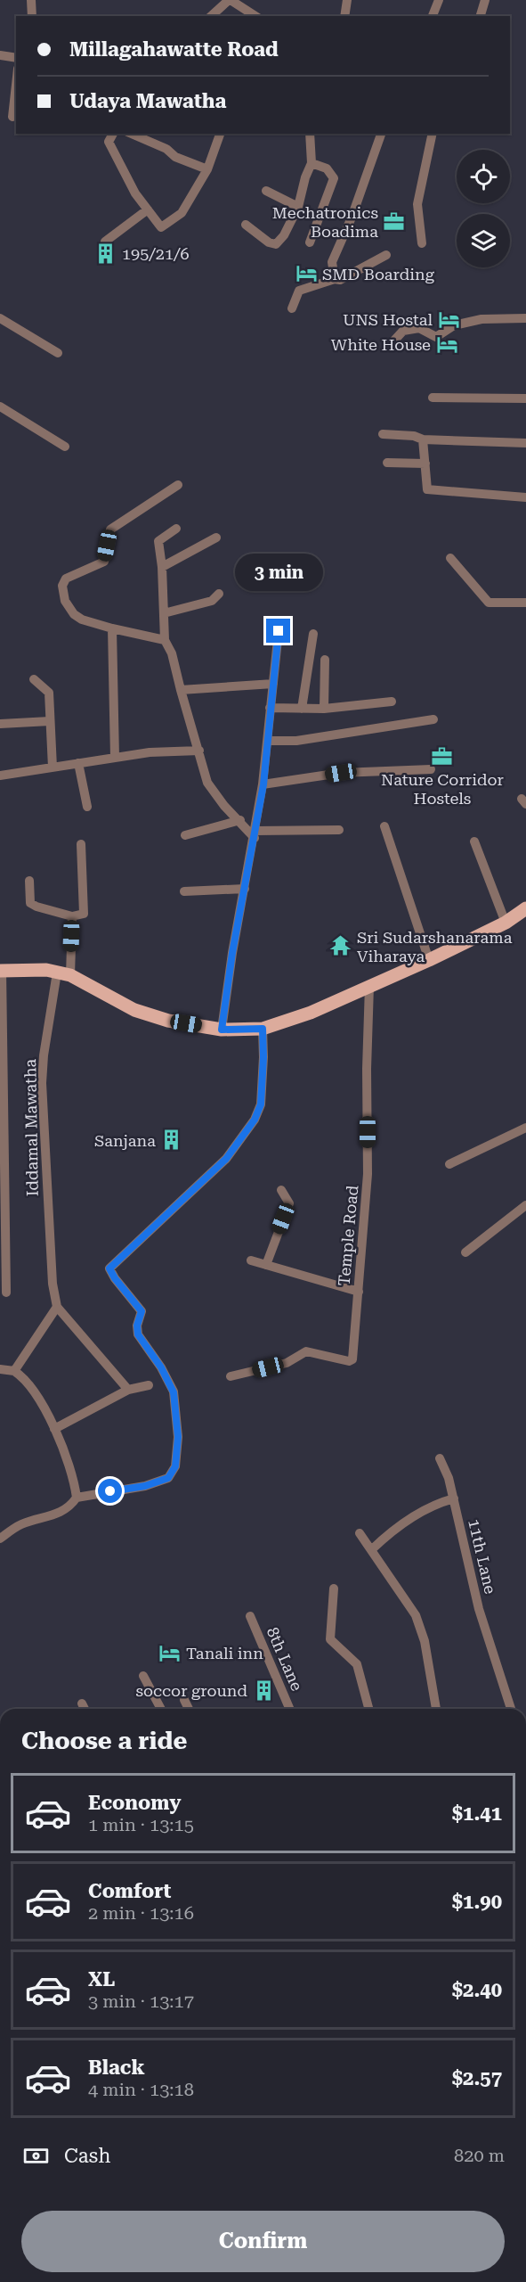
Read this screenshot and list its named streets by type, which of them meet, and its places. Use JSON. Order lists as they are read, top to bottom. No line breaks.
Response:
{"streets":{"street":["Iddamal Mawatha","Temple Road","11th Lane","8th Lane"]},"places":{"office":["Mechatronics Boadima","Nature Corridor Hostels"],"building":["195/21/6","Sanjana","soccor ground"],"hotel":["SMD Boarding","UNS Hostal","White House","Tanali inn"],"temple":["Sri Sudarshanarama Viharaya"]},"page":{"banner":["Millagahawatte Road","Udaya Mawatha"],"bubble":"3 min","heading":"Choose a ride","list":[{"name":"Economy","note":"1 min · 13:15","value":"$1.41"},{"name":"Comfort","note":"2 min · 13:16","value":"$1.90"},{"name":"XL","note":"3 min · 13:17","value":"$2.40"},{"name":"Black","note":"4 min · 13:18","value":"$2.57"}],"pay":["Cash","820 m"],"buttons":"Confirm"}}
